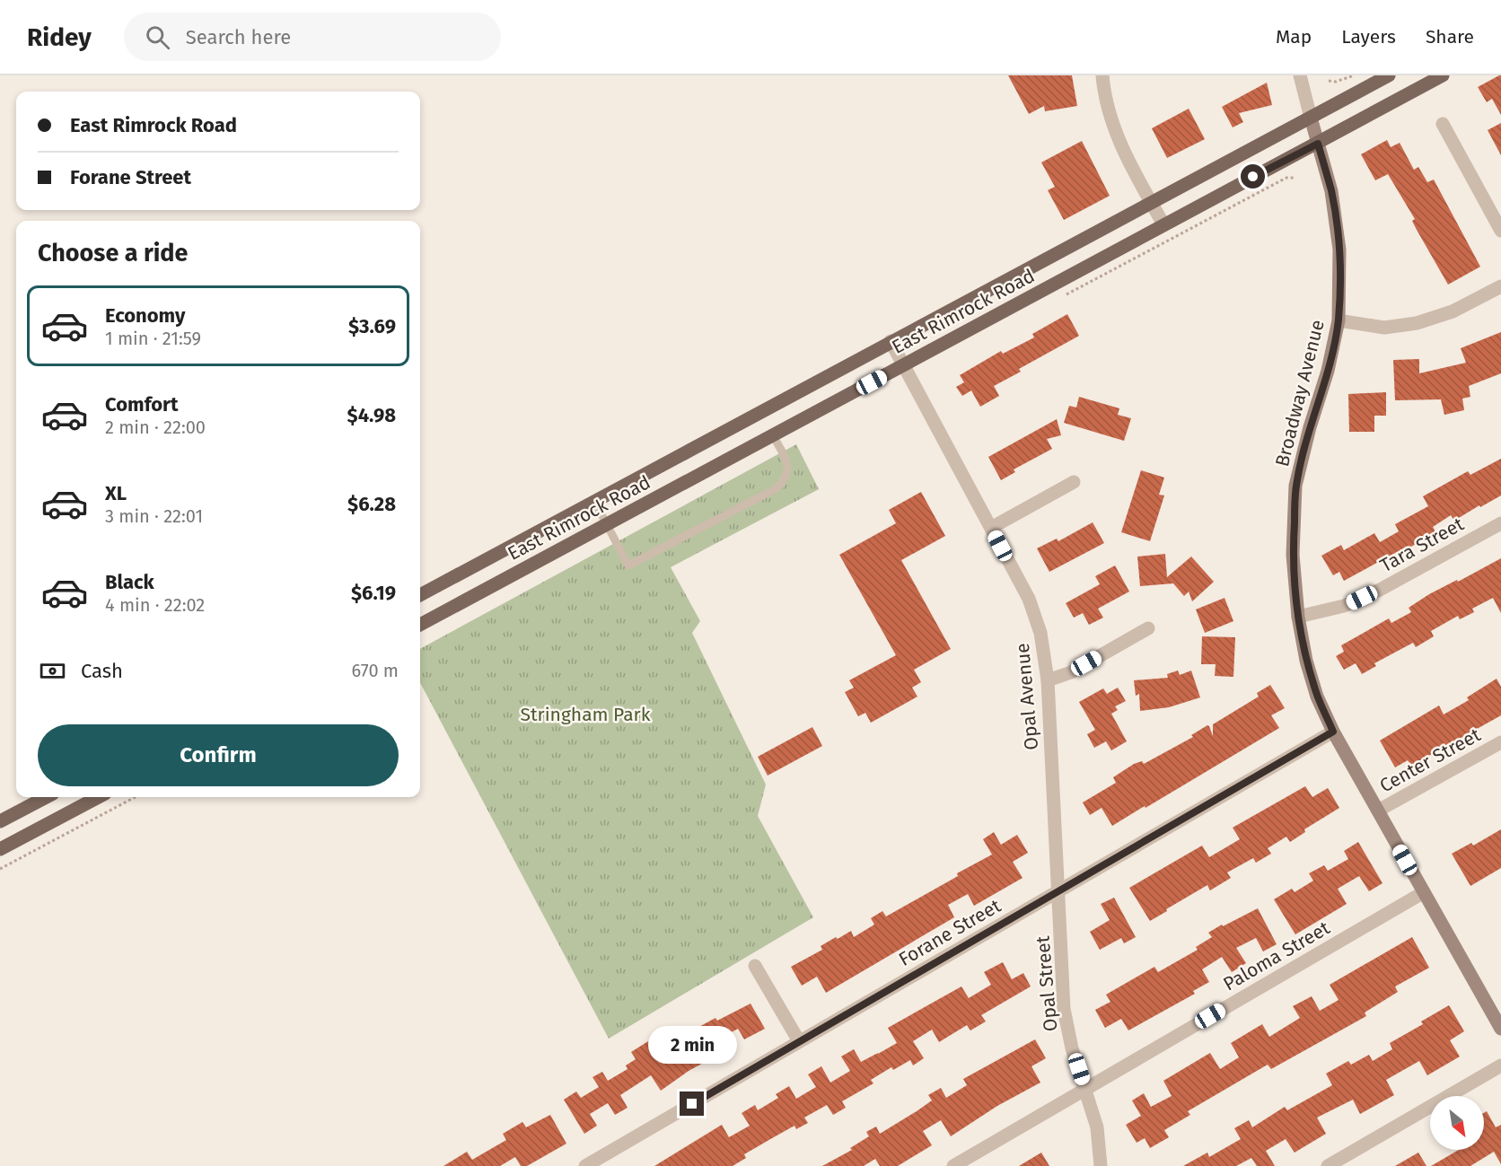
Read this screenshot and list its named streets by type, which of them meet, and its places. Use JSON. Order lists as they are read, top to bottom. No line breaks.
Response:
{"streets":{"main road":["East Rimrock Road"],"street":["Broadway Avenue","Tara Street","Opal Avenue","Center Street","Forane Street","Paloma Street","Opal Street"]},"crossings":[["East Rimrock Road","Broadway Avenue"],["East Rimrock Road","Opal Avenue"],["Broadway Avenue","Tara Street"],["Broadway Avenue","Center Street"],["Broadway Avenue","Forane Street"],["Broadway Avenue","Paloma Street"],["Opal Avenue","Forane Street"],["Opal Avenue","Opal Street"],["Forane Street","Opal Street"],["Paloma Street","Opal Street"]],"parks":["Stringham Park"],"north":"bottom right","page":{"header":"Ridey","search":"Search here","nav":["Map","Layers","Share"],"banner":["East Rimrock Road","Forane Street"],"heading":"Choose a ride","list":[{"name":"Economy","note":"1 min · 21:59","value":"$3.69"},{"name":"Comfort","note":"2 min · 22:00","value":"$4.98"},{"name":"XL","note":"3 min · 22:01","value":"$6.28"},{"name":"Black","note":"4 min · 22:02","value":"$6.19"}],"pay":["Cash","670 m"],"buttons":"Confirm","bubble":"2 min"}}
